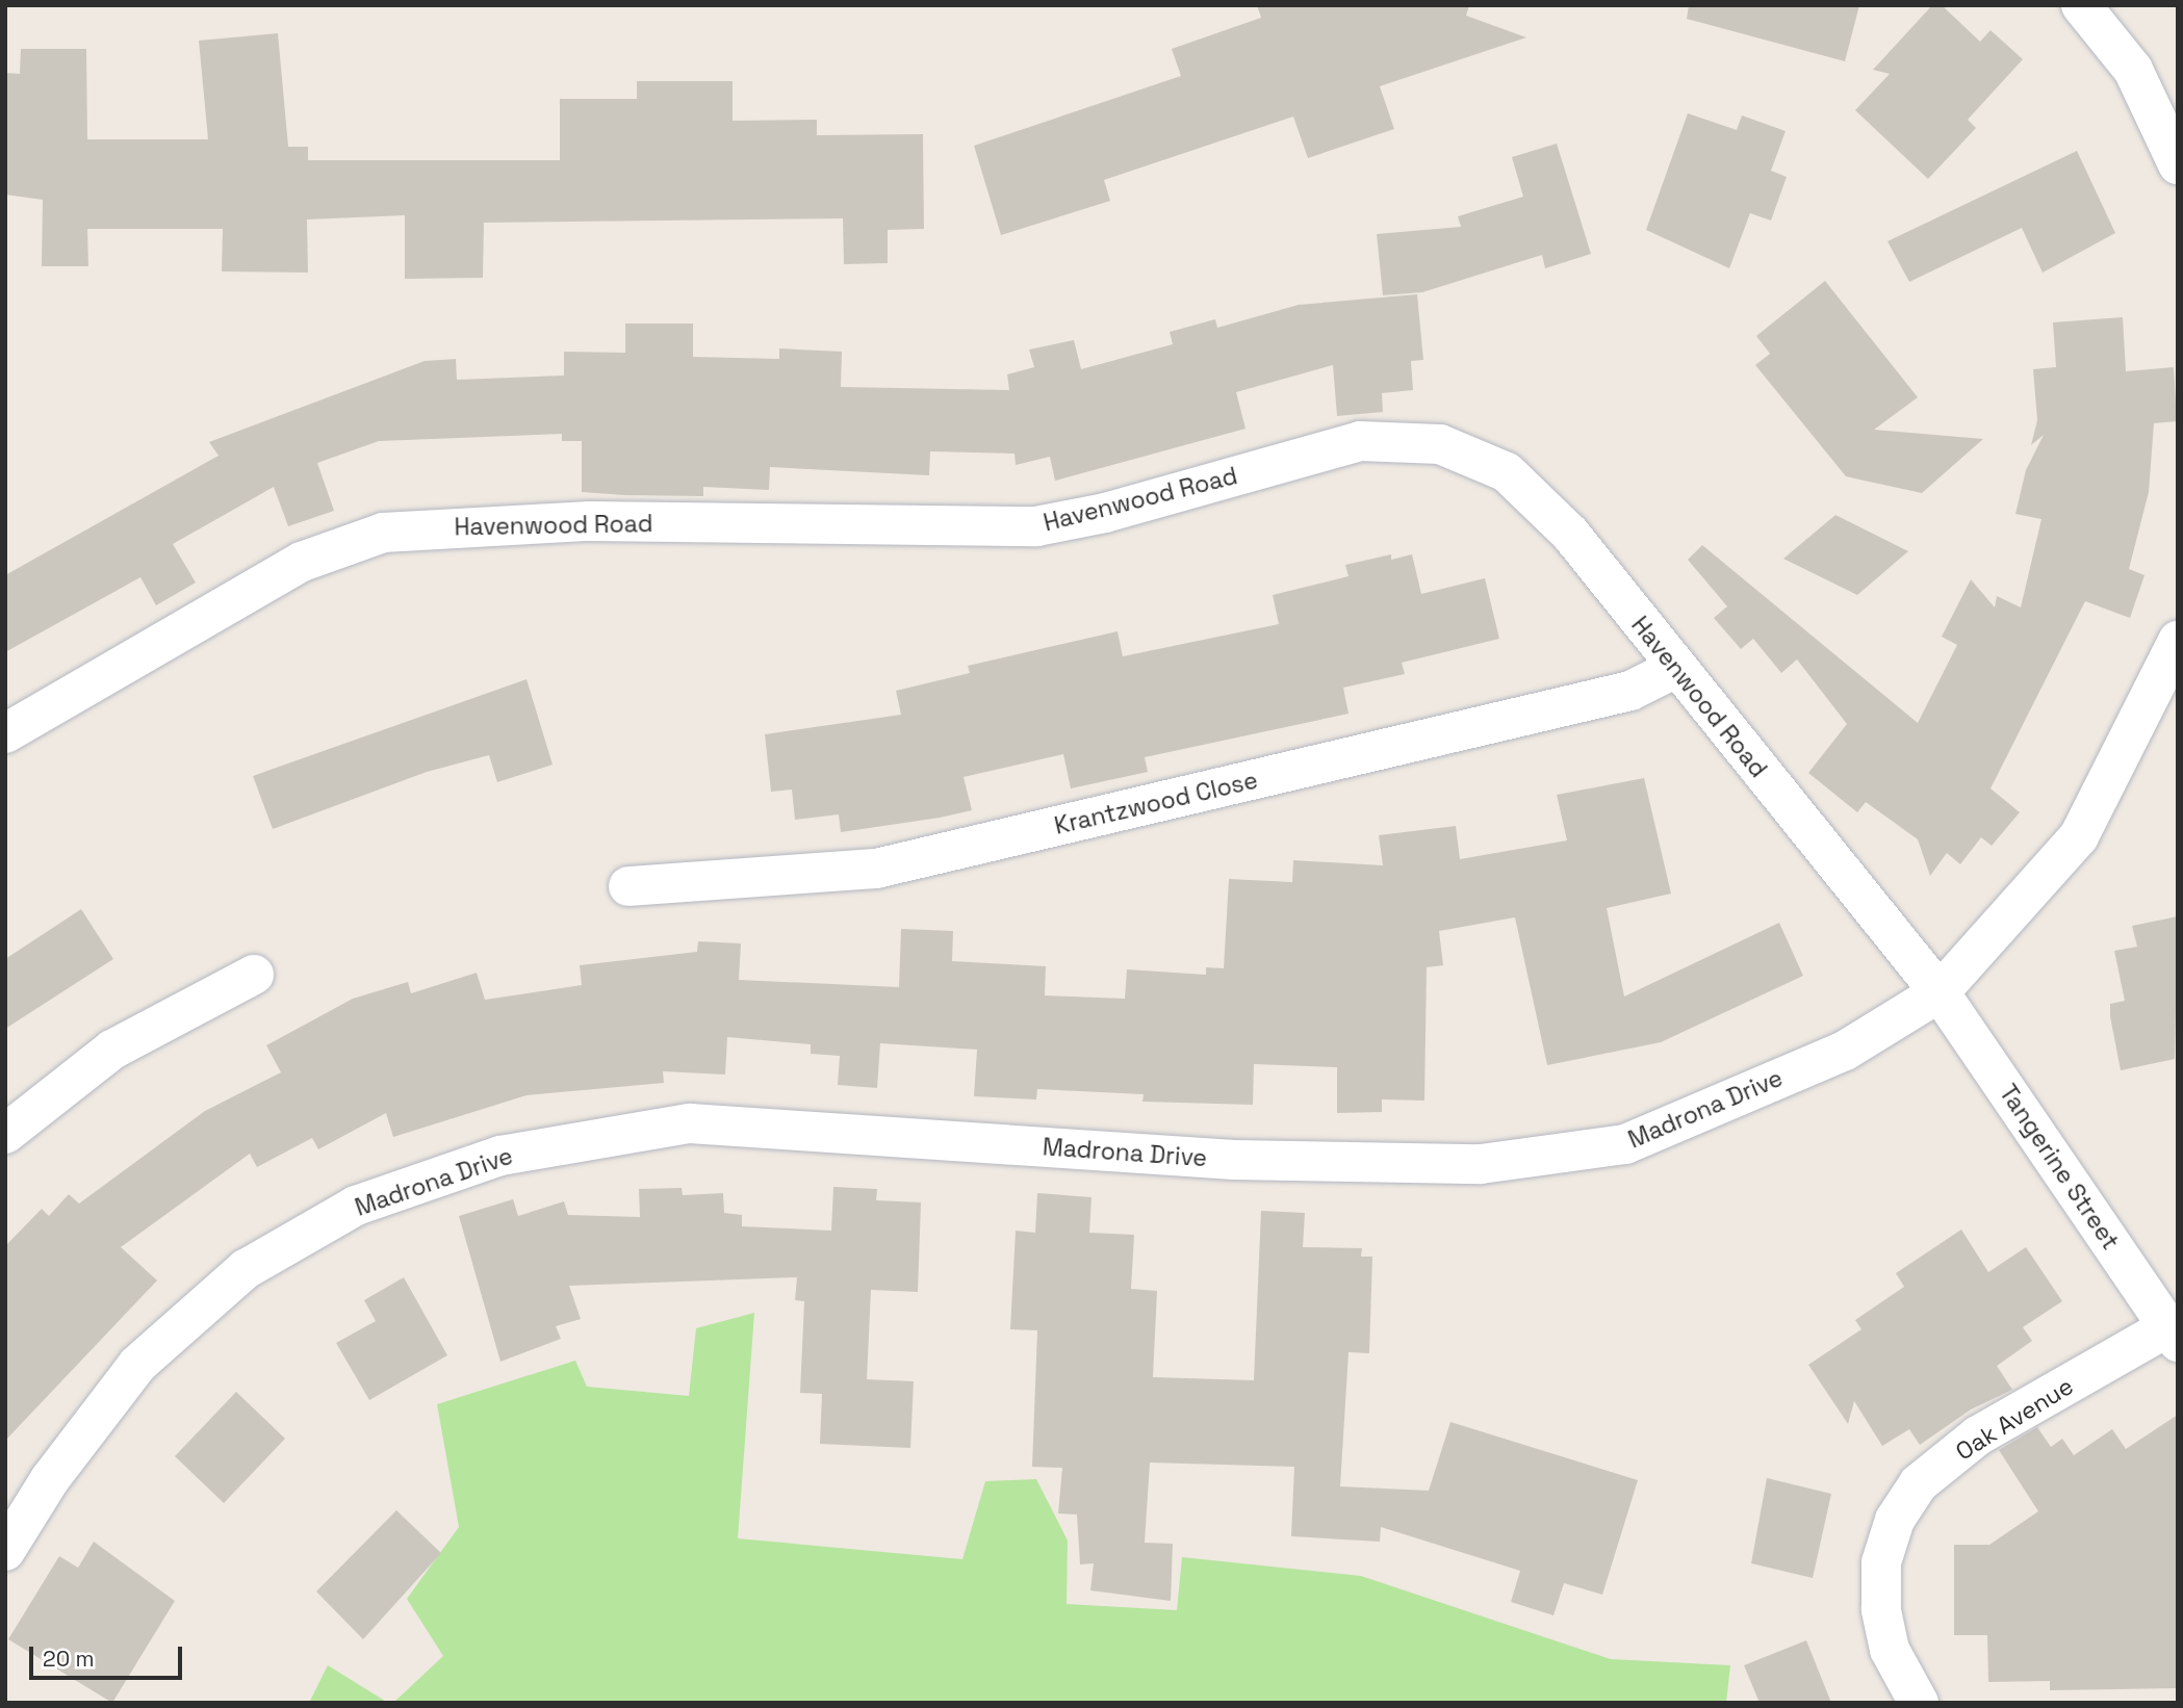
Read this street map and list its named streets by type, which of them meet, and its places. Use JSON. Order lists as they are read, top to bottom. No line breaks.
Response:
{"streets":{"street":["Havenwood Road","Krantzwood Close","Madrona Drive","Tangerine Street","Oak Avenue"]},"crossings":[["Havenwood Road","Krantzwood Close"],["Havenwood Road","Madrona Drive"],["Havenwood Road","Tangerine Street"],["Madrona Drive","Tangerine Street"],["Tangerine Street","Oak Avenue"]],"scale_bar":"20 m"}
